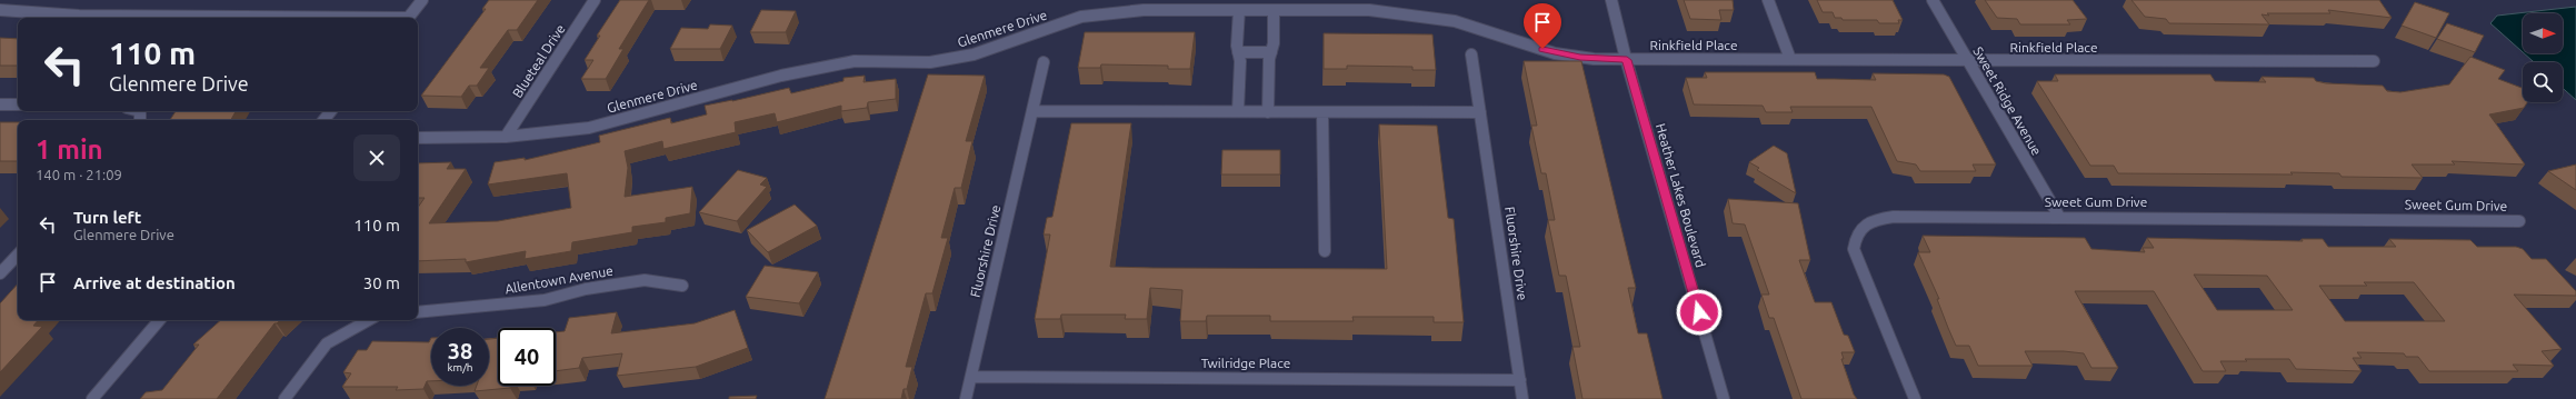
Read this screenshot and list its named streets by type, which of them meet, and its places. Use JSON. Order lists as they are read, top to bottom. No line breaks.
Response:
{"streets":{"street":["Glenmere Drive","Rinkfield Place","Blueteal Drive","Sweet Ridge Avenue","Heather Lakes Boulevard","Sweet Gum Drive","Fluorshire Drive","Allentown Avenue","Twilridge Place"]},"crossings":[["Glenmere Drive","Rinkfield Place"],["Glenmere Drive","Blueteal Drive"],["Glenmere Drive","Heather Lakes Boulevard"],["Rinkfield Place","Sweet Ridge Avenue"],["Rinkfield Place","Heather Lakes Boulevard"],["Sweet Ridge Avenue","Sweet Gum Drive"],["Fluorshire Drive","Twilridge Place"]],"north":"right","page":{"turn":["110 m","Glenmere Drive"],"heading":["1 min","140 m · 21:09"],"list":[{"name":"Turn left","note":"Glenmere Drive","value":"110 m"},{"name":"Arrive at destination","value":"30 m"}],"speed":"38 km/h","limit":"40"}}
